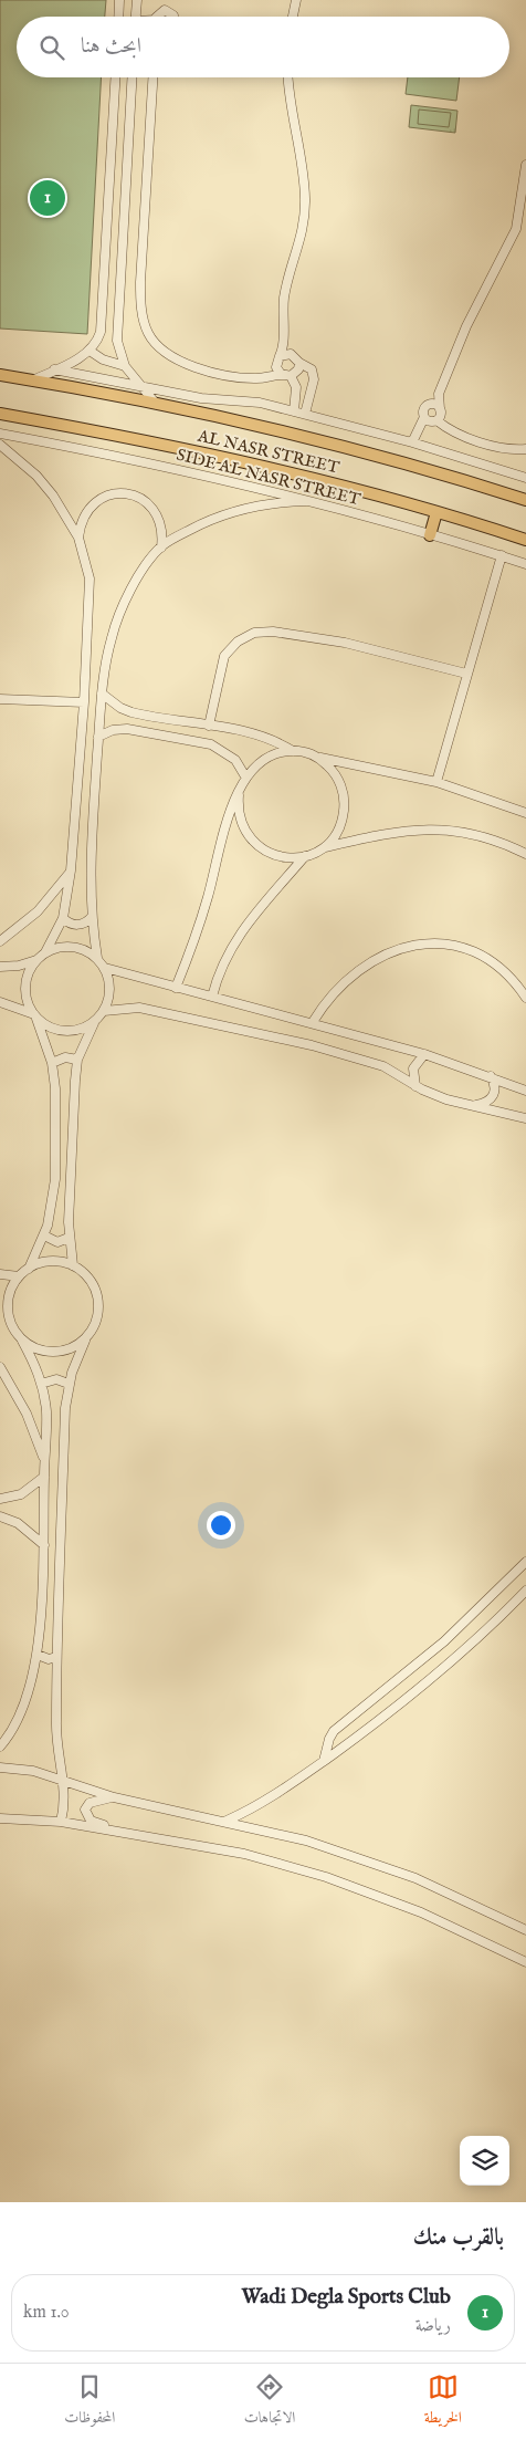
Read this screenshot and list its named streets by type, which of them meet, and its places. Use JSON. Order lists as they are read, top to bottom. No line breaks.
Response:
{"streets":{"main road":["AL NASR STREET"],"street":["SIDE AL NASR STREET"]},"page":{"search":"ابحث هنا","pins":"1","heading":"بالقرب منك","list":[{"mark":"1","name":"Wadi Degla Sports Club","note":"رياضة","value":"1.0 km"}],"nav":["الخريطة","الاتجاهات","المحفوظات"]}}
